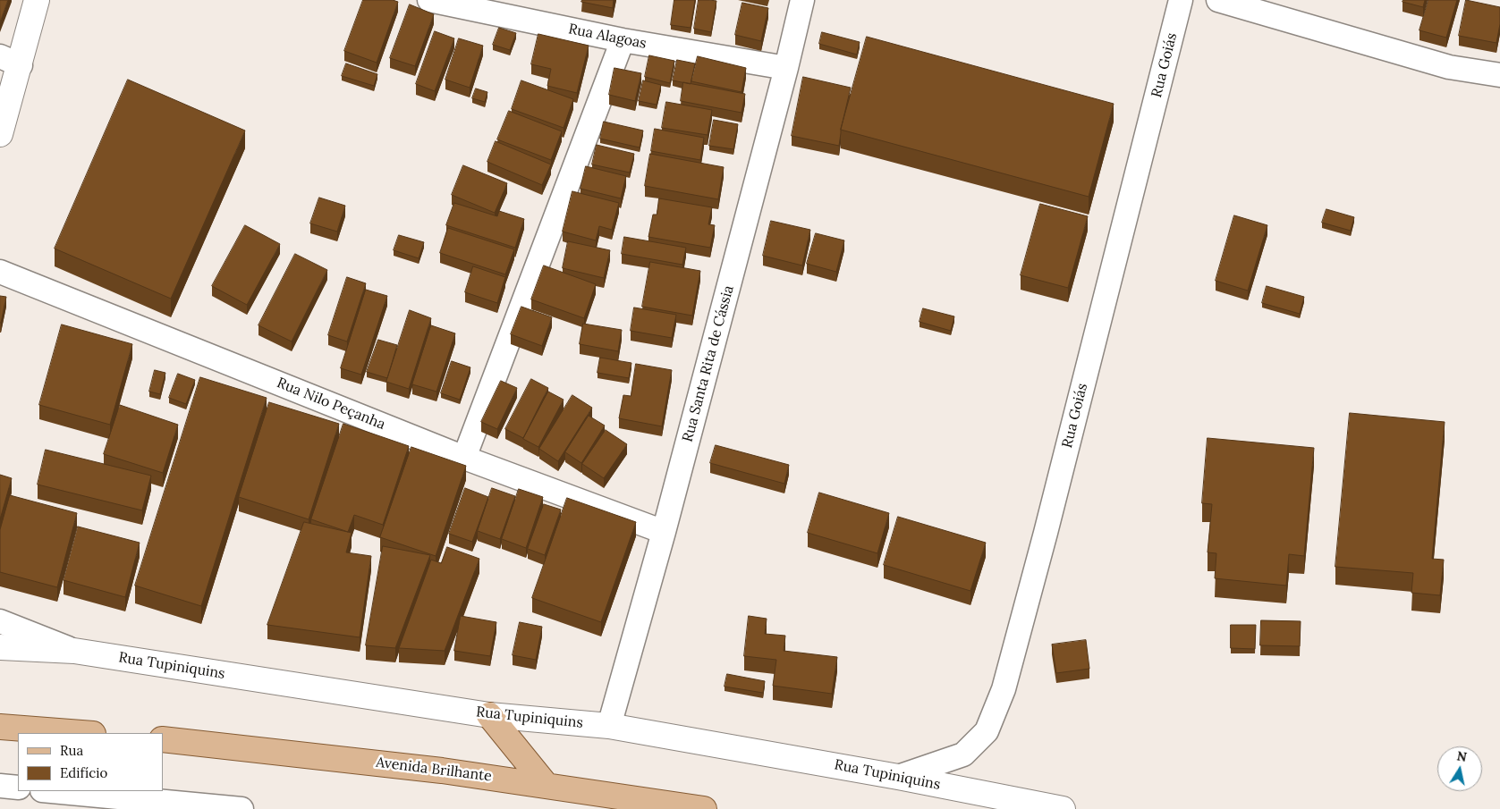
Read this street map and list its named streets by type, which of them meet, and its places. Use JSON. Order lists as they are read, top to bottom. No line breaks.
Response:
{"streets":{"main road":["Avenida Brilhante"],"street":["Rua Alagoas","Rua Goiás","Rua Santa Rita de Cássia","Rua Nilo Peçanha","Rua Tupiniquins"]},"crossings":[["Rua Alagoas","Rua Santa Rita de Cássia"],["Rua Goiás","Rua Tupiniquins"],["Rua Santa Rita de Cássia","Rua Nilo Peçanha"],["Rua Santa Rita de Cássia","Rua Tupiniquins"]],"legend":["Rua","Edifício"],"north":"top"}
